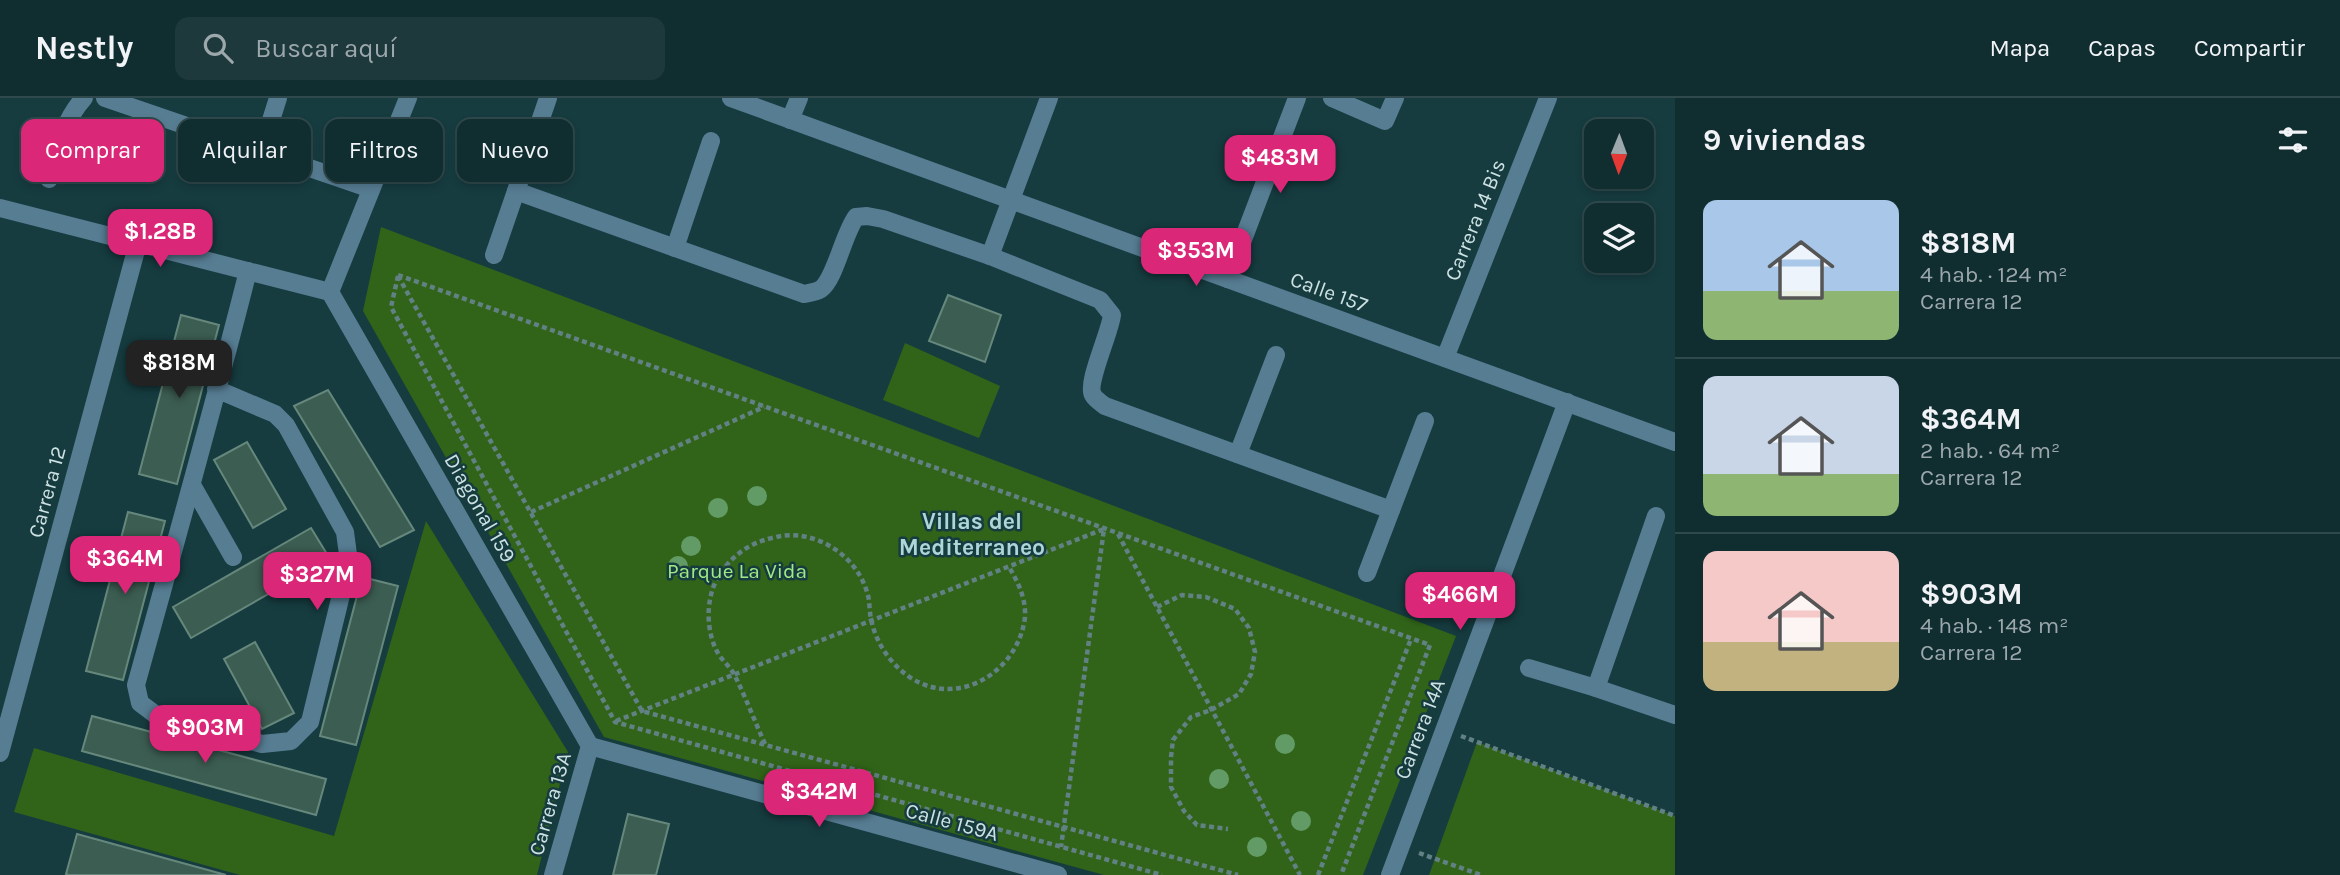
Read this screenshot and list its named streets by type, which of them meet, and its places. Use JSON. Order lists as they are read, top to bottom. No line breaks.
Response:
{"streets":{"street":["Carrera 14 Bis","Calle 157","Carrera 12","Diagonal 159","Carrera 14A","Carrera 13A","Calle 159A"]},"crossings":[["Carrera 14 Bis","Calle 157"],["Calle 157","Carrera 14A"],["Diagonal 159","Carrera 13A"],["Diagonal 159","Calle 159A"],["Carrera 13A","Calle 159A"]],"districts":["Villas del Mediterraneo"],"parks":["Parque La Vida"],"north":"bottom","page":{"header":"Nestly","search":"Buscar aquí","nav":["Mapa","Capas","Compartir"],"heading":"9 viviendas","chip":["Comprar","Alquilar","Filtros","Nuevo"],"price":["$483M","$1.28B","$353M","$818M","$364M","$327M","$466M","$903M","$342M"],"list":[{"name":"$818M","note":"4 hab. · 124 m² · Carrera 12"},{"name":"$364M","note":"2 hab. · 64 m² · Carrera 12"},{"name":"$903M","note":"4 hab. · 148 m² · Carrera 12"}]}}
